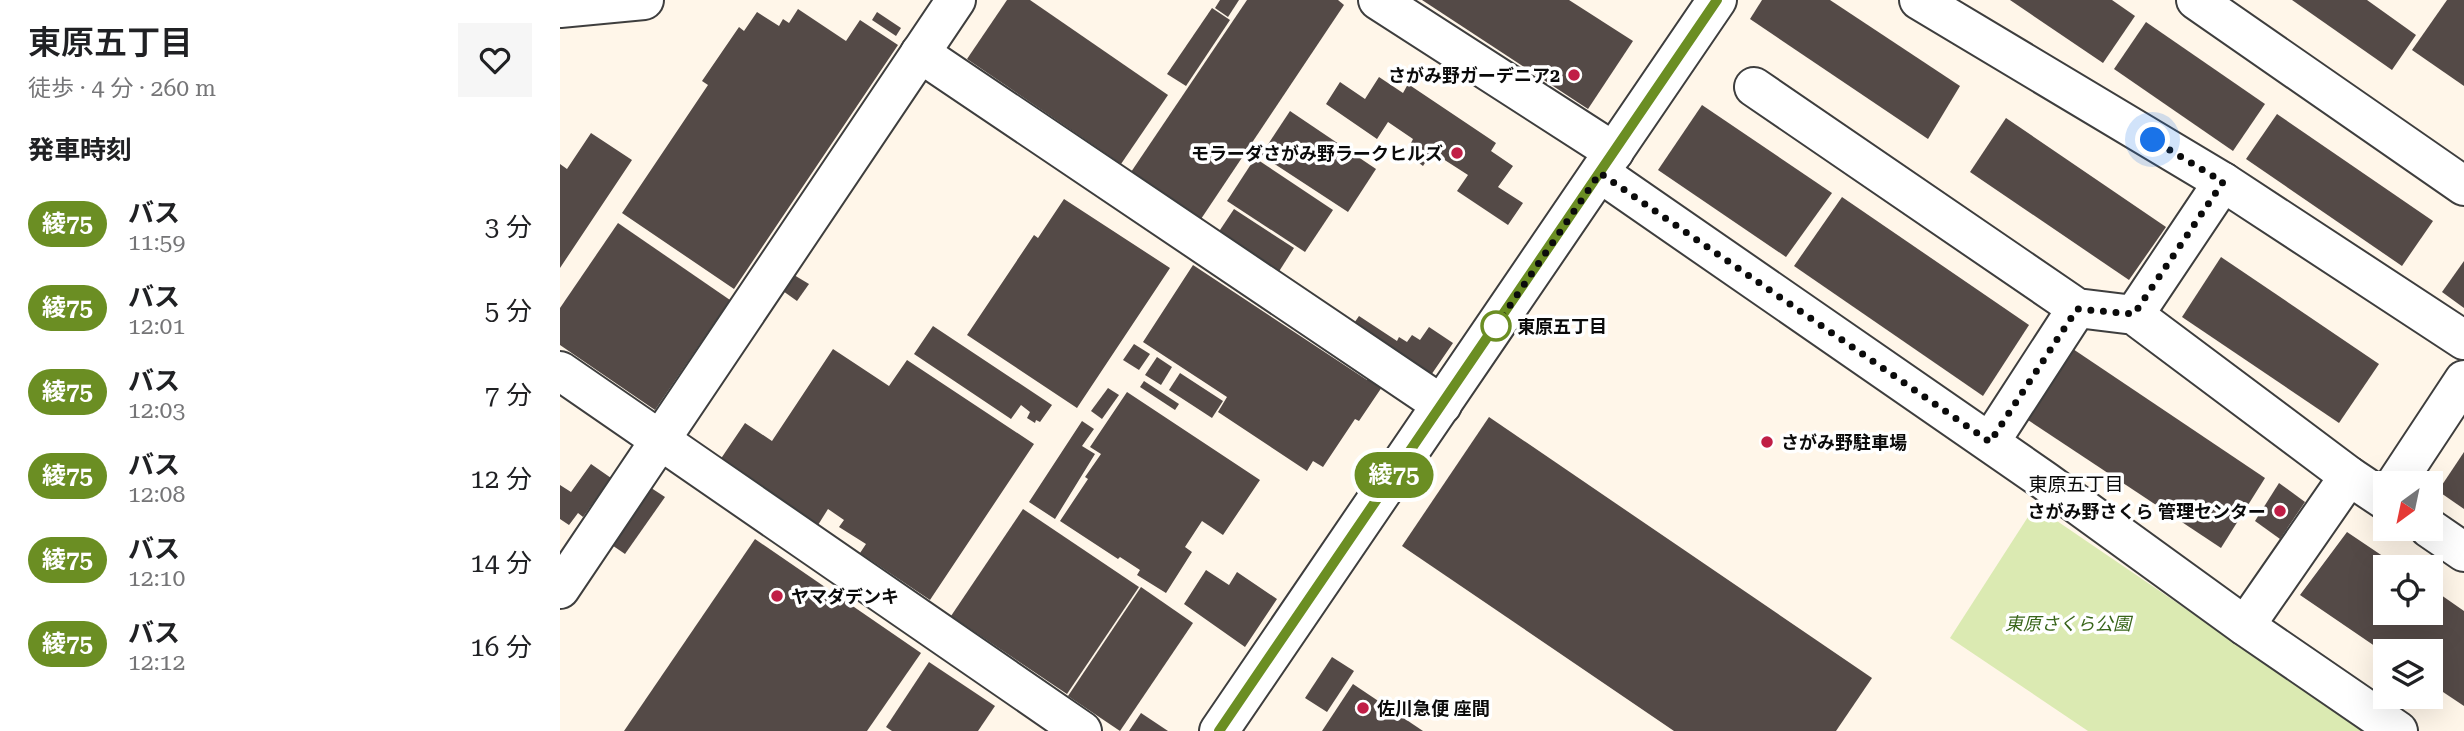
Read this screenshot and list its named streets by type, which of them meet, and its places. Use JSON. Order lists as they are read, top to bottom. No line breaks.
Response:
{"districts":["東原五丁目"],"parks":["東原さくら公園"],"places":["さがみ野ガーデニア2","モラーダさがみ野ラークヒルズ","東原五丁目","さがみ野駐車場","さがみ野さくら 管理センター","ヤマダデンキ","佐川急便 座間"],"lines":["bus line 綾75"],"north":"bottom left","page":{"heading":[["東原五丁目","徒歩 · 4 分 · 260 m"],"発車時刻"],"on_map":"綾75","list":[{"mark":"綾75","name":"バス","note":"11:59","value":"3 分"},{"mark":"綾75","name":"バス","note":"12:01","value":"5 分"},{"mark":"綾75","name":"バス","note":"12:03","value":"7 分"},{"mark":"綾75","name":"バス","note":"12:08","value":"12 分"},{"mark":"綾75","name":"バス","note":"12:10","value":"14 分"},{"mark":"綾75","name":"バス","note":"12:12","value":"16 分"}]}}
